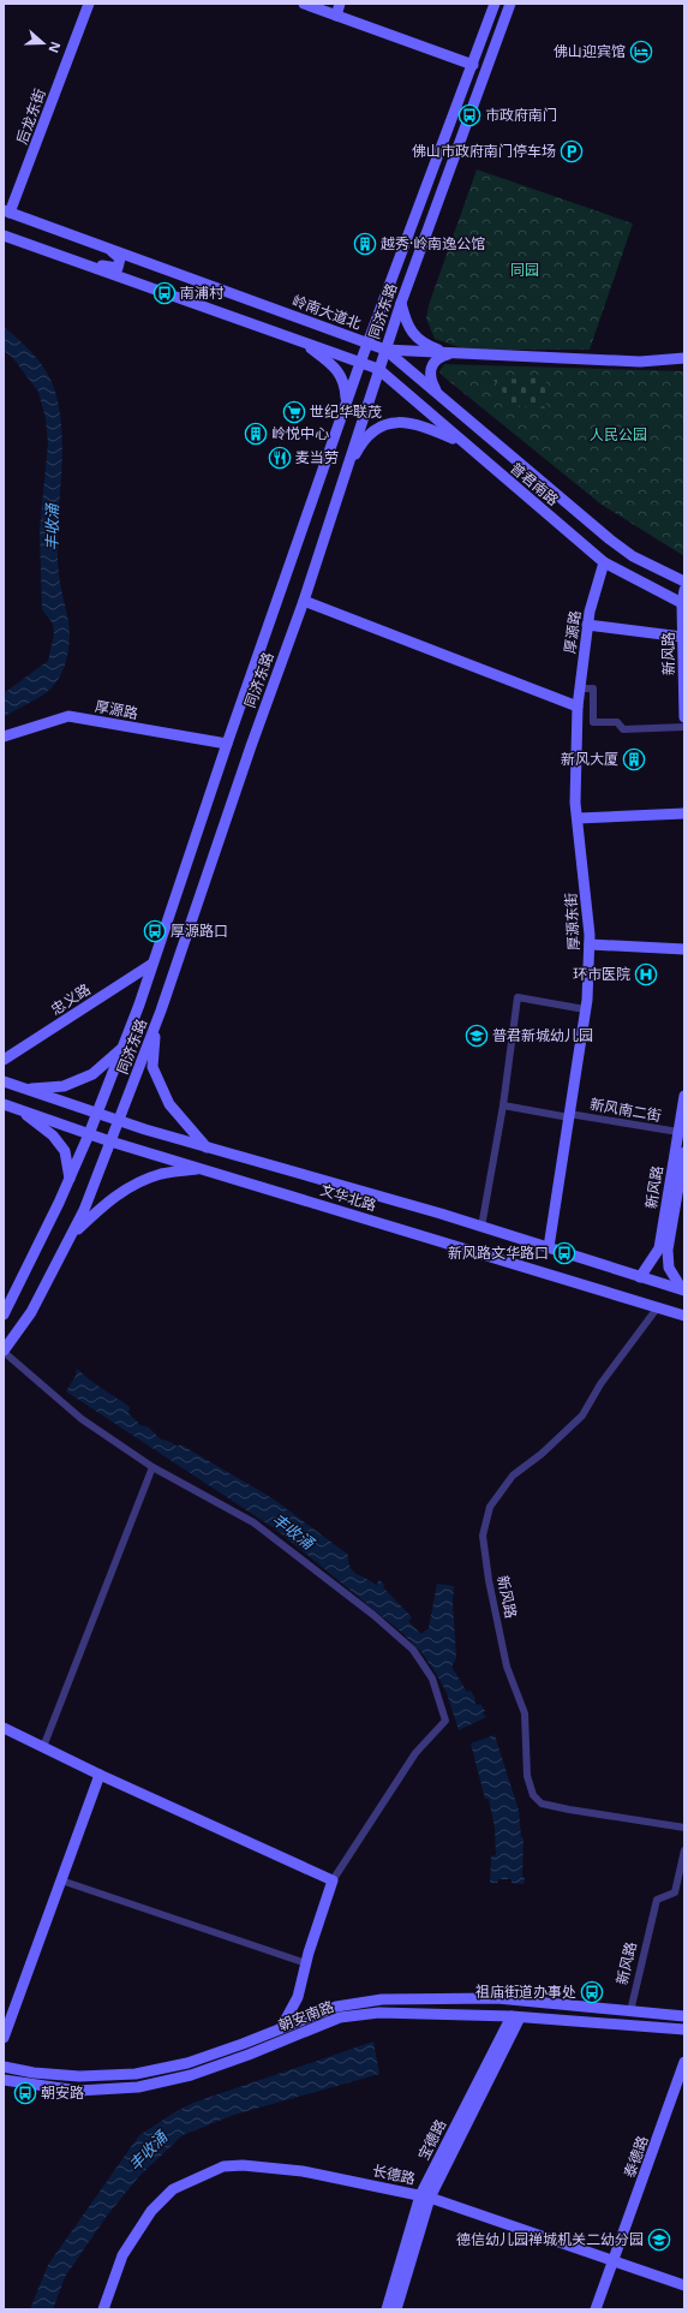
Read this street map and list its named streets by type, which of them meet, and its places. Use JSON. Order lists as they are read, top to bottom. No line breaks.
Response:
{"streets":{"main road":["后龙东街","同济东路","岭南大道北","普君南路","厚源路","新风路","厚源东街","忠义路","文华北路","朝安南路","宝德路","泰德路","长德路"],"street":["新风南二街"]},"crossings":[["后龙东街","岭南大道北"],["同济东路","岭南大道北"],["同济东路","普君南路"],["同济东路","厚源路"],["同济东路","忠义路"],["同济东路","文华北路"],["岭南大道北","普君南路"],["普君南路","厚源路"],["普君南路","新风路"],["厚源路","厚源东街"],["新风路","新风南二街"],["新风路","文华北路"],["新风路","朝安南路"],["厚源东街","新风南二街"],["厚源东街","文华北路"],["朝安南路","宝德路"],["宝德路","长德路"],["泰德路","长德路"]],"water":["丰收涌"],"parks":["同园","人民公园"],"places":{"hotel":["佛山迎宾馆"],"bus stop":["市政府南门","南浦村","厚源路口","新风路文华路口","祖庙街道办事处","朝安路"],"parking":["佛山市政府南门停车场"],"building":["越秀·岭南逸公馆","岭悦中心","新风大厦"],"supermarket":["世纪华联茂"],"restaurant":["麦当劳"],"hospital":["环市医院"],"school or university":["普君新城幼儿园","德信幼儿园禅城机关二幼分园"]},"north":"right"}
